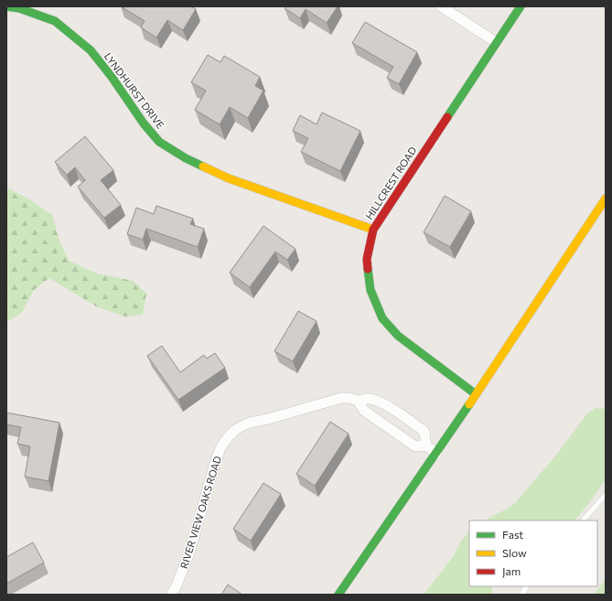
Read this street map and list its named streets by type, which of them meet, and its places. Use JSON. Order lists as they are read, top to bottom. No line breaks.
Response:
{"streets":{"street":["LYNDHURST DRIVE","HILLCREST ROAD","RIVER VIEW OAKS ROAD"]},"crossings":[["LYNDHURST DRIVE","HILLCREST ROAD"]],"legend":["Fast","Slow","Jam"]}
